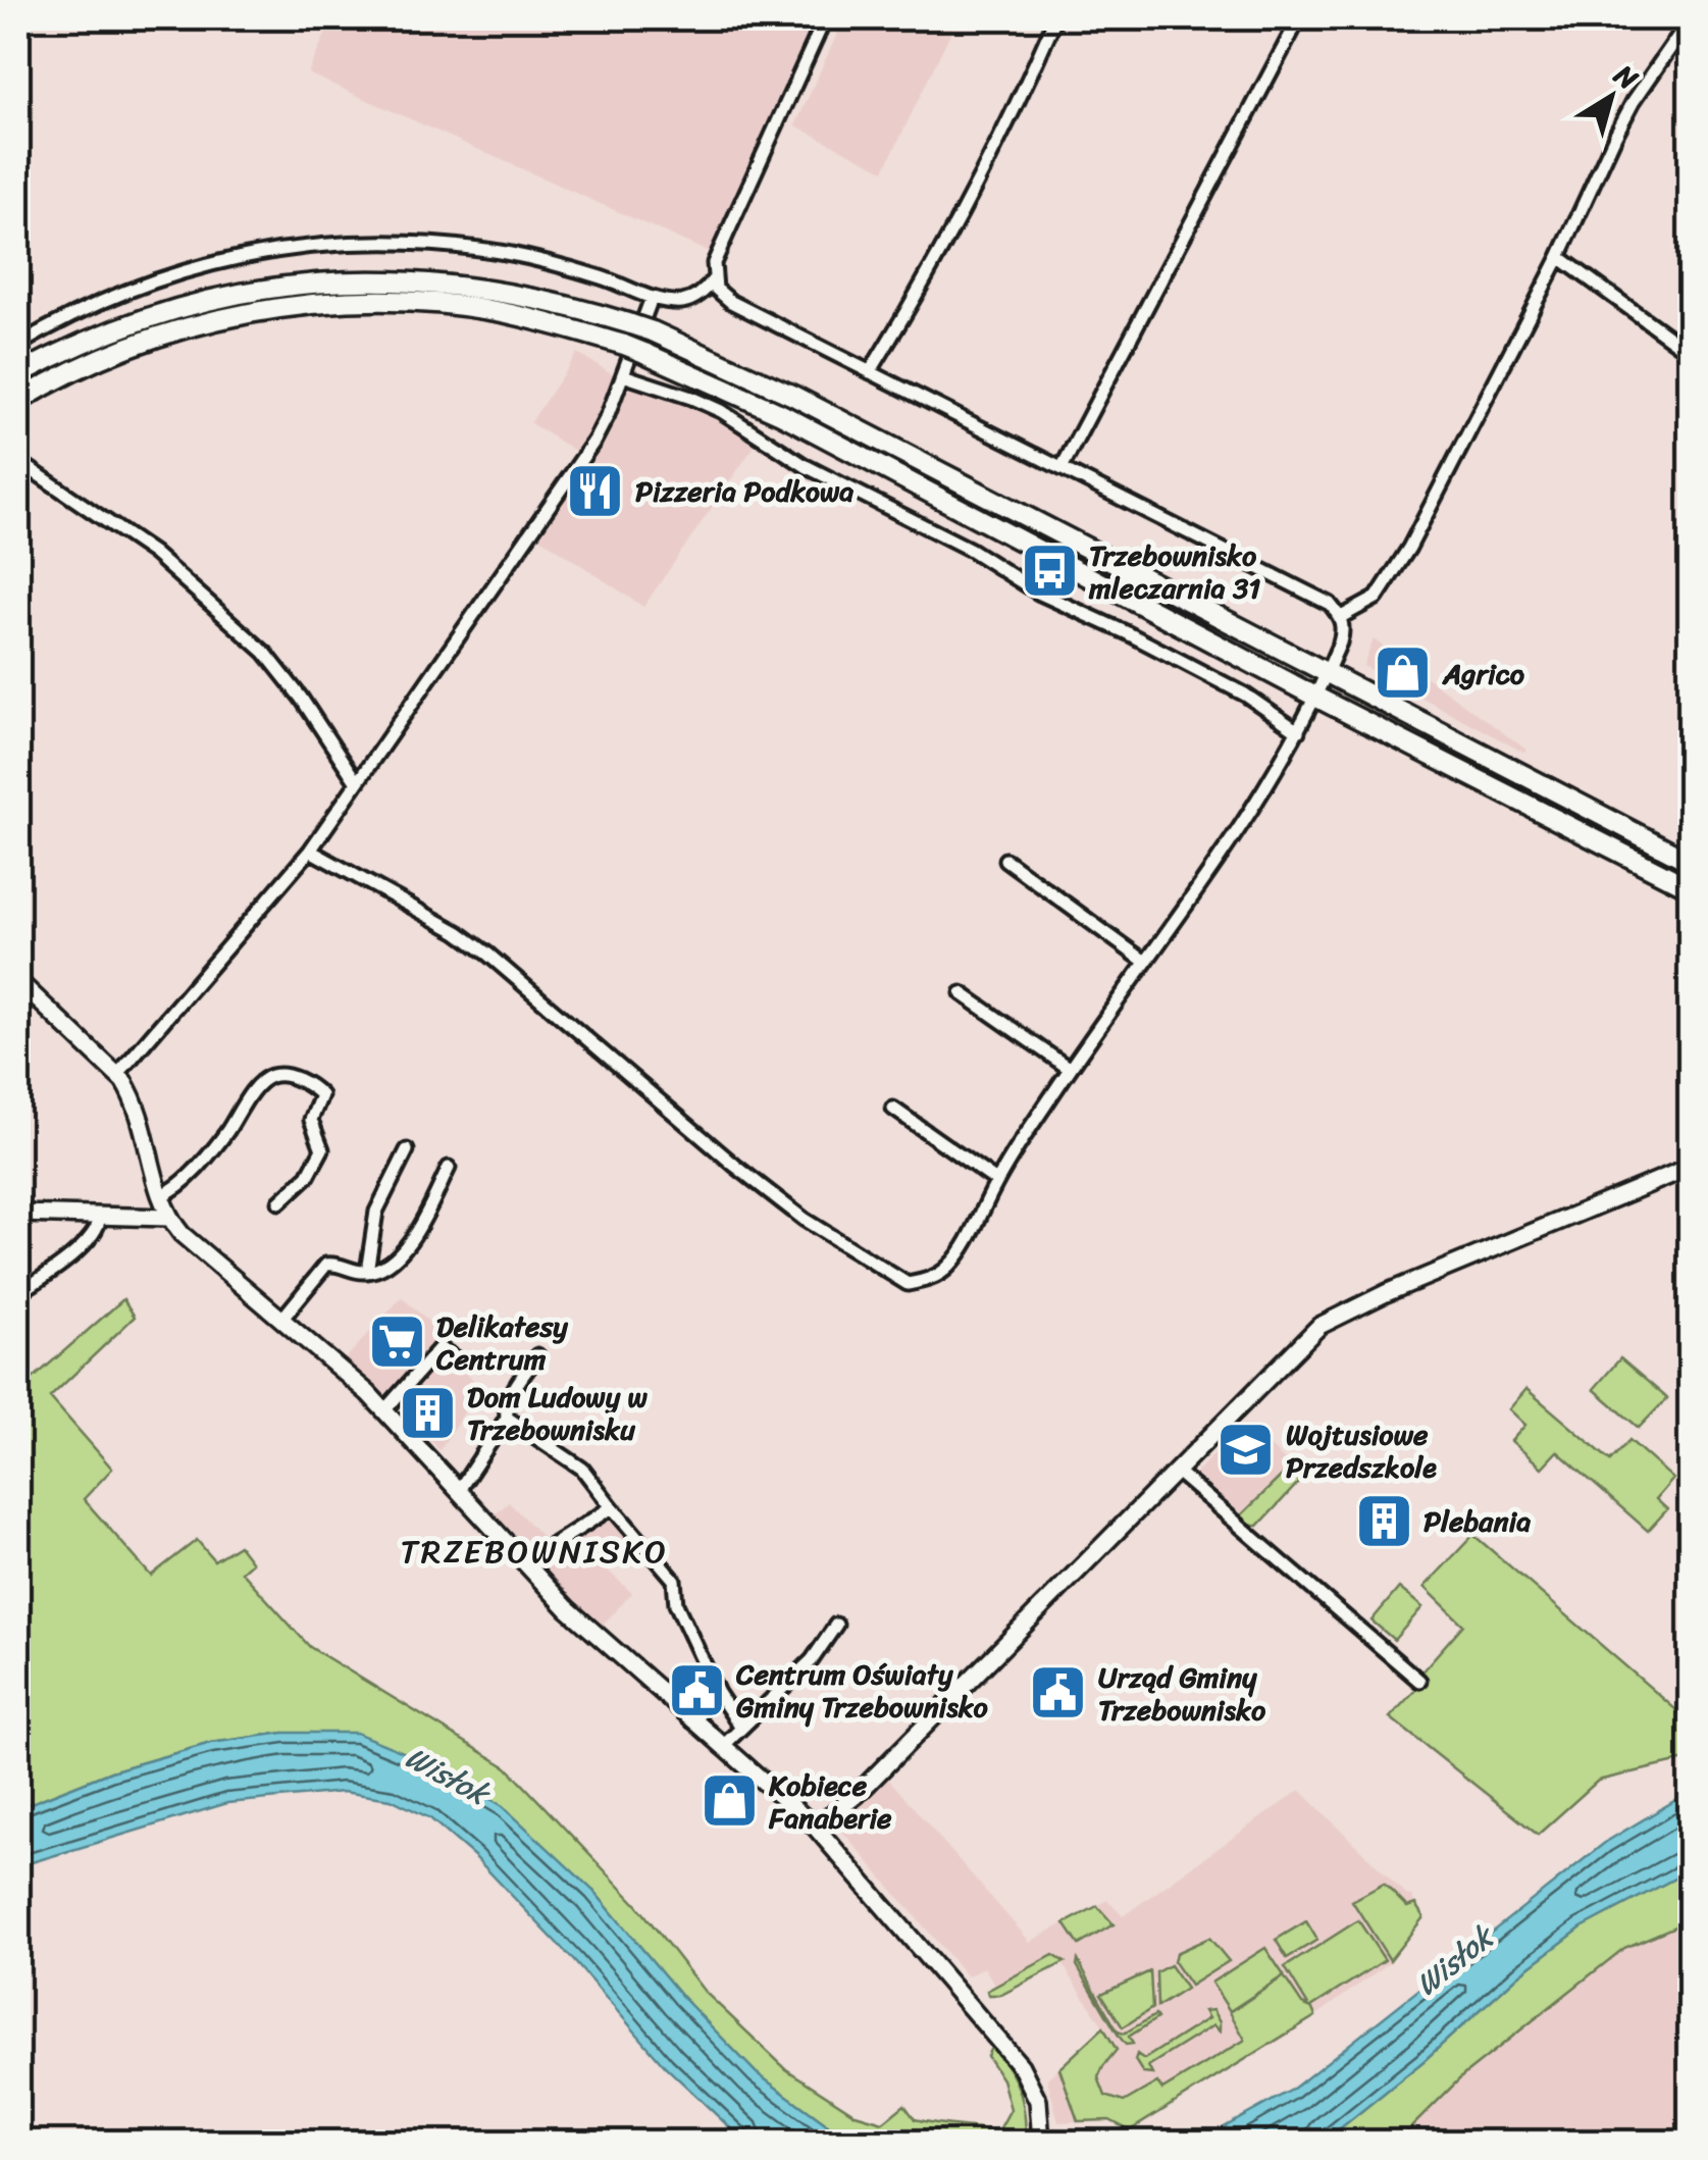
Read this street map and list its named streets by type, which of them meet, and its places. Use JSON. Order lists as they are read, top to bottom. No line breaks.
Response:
{"districts":["TRZEBOWNISKO"],"water":["Wisłok"],"places":{"restaurant":["Pizzeria Podkowa"],"bus stop":["Trzebownisko mleczarnia 31"],"shop":["Agrico","Kobiece Fanaberie"],"supermarket":["Delikatesy Centrum"],"building":["Dom Ludowy w Trzebownisku","Plebania"],"school or university":["Wojtusiowe Przedszkole"],"public building":["Centrum Oświaty Gminy Trzebownisko","Urząd Gminy Trzebownisko"]},"north":"top right"}
